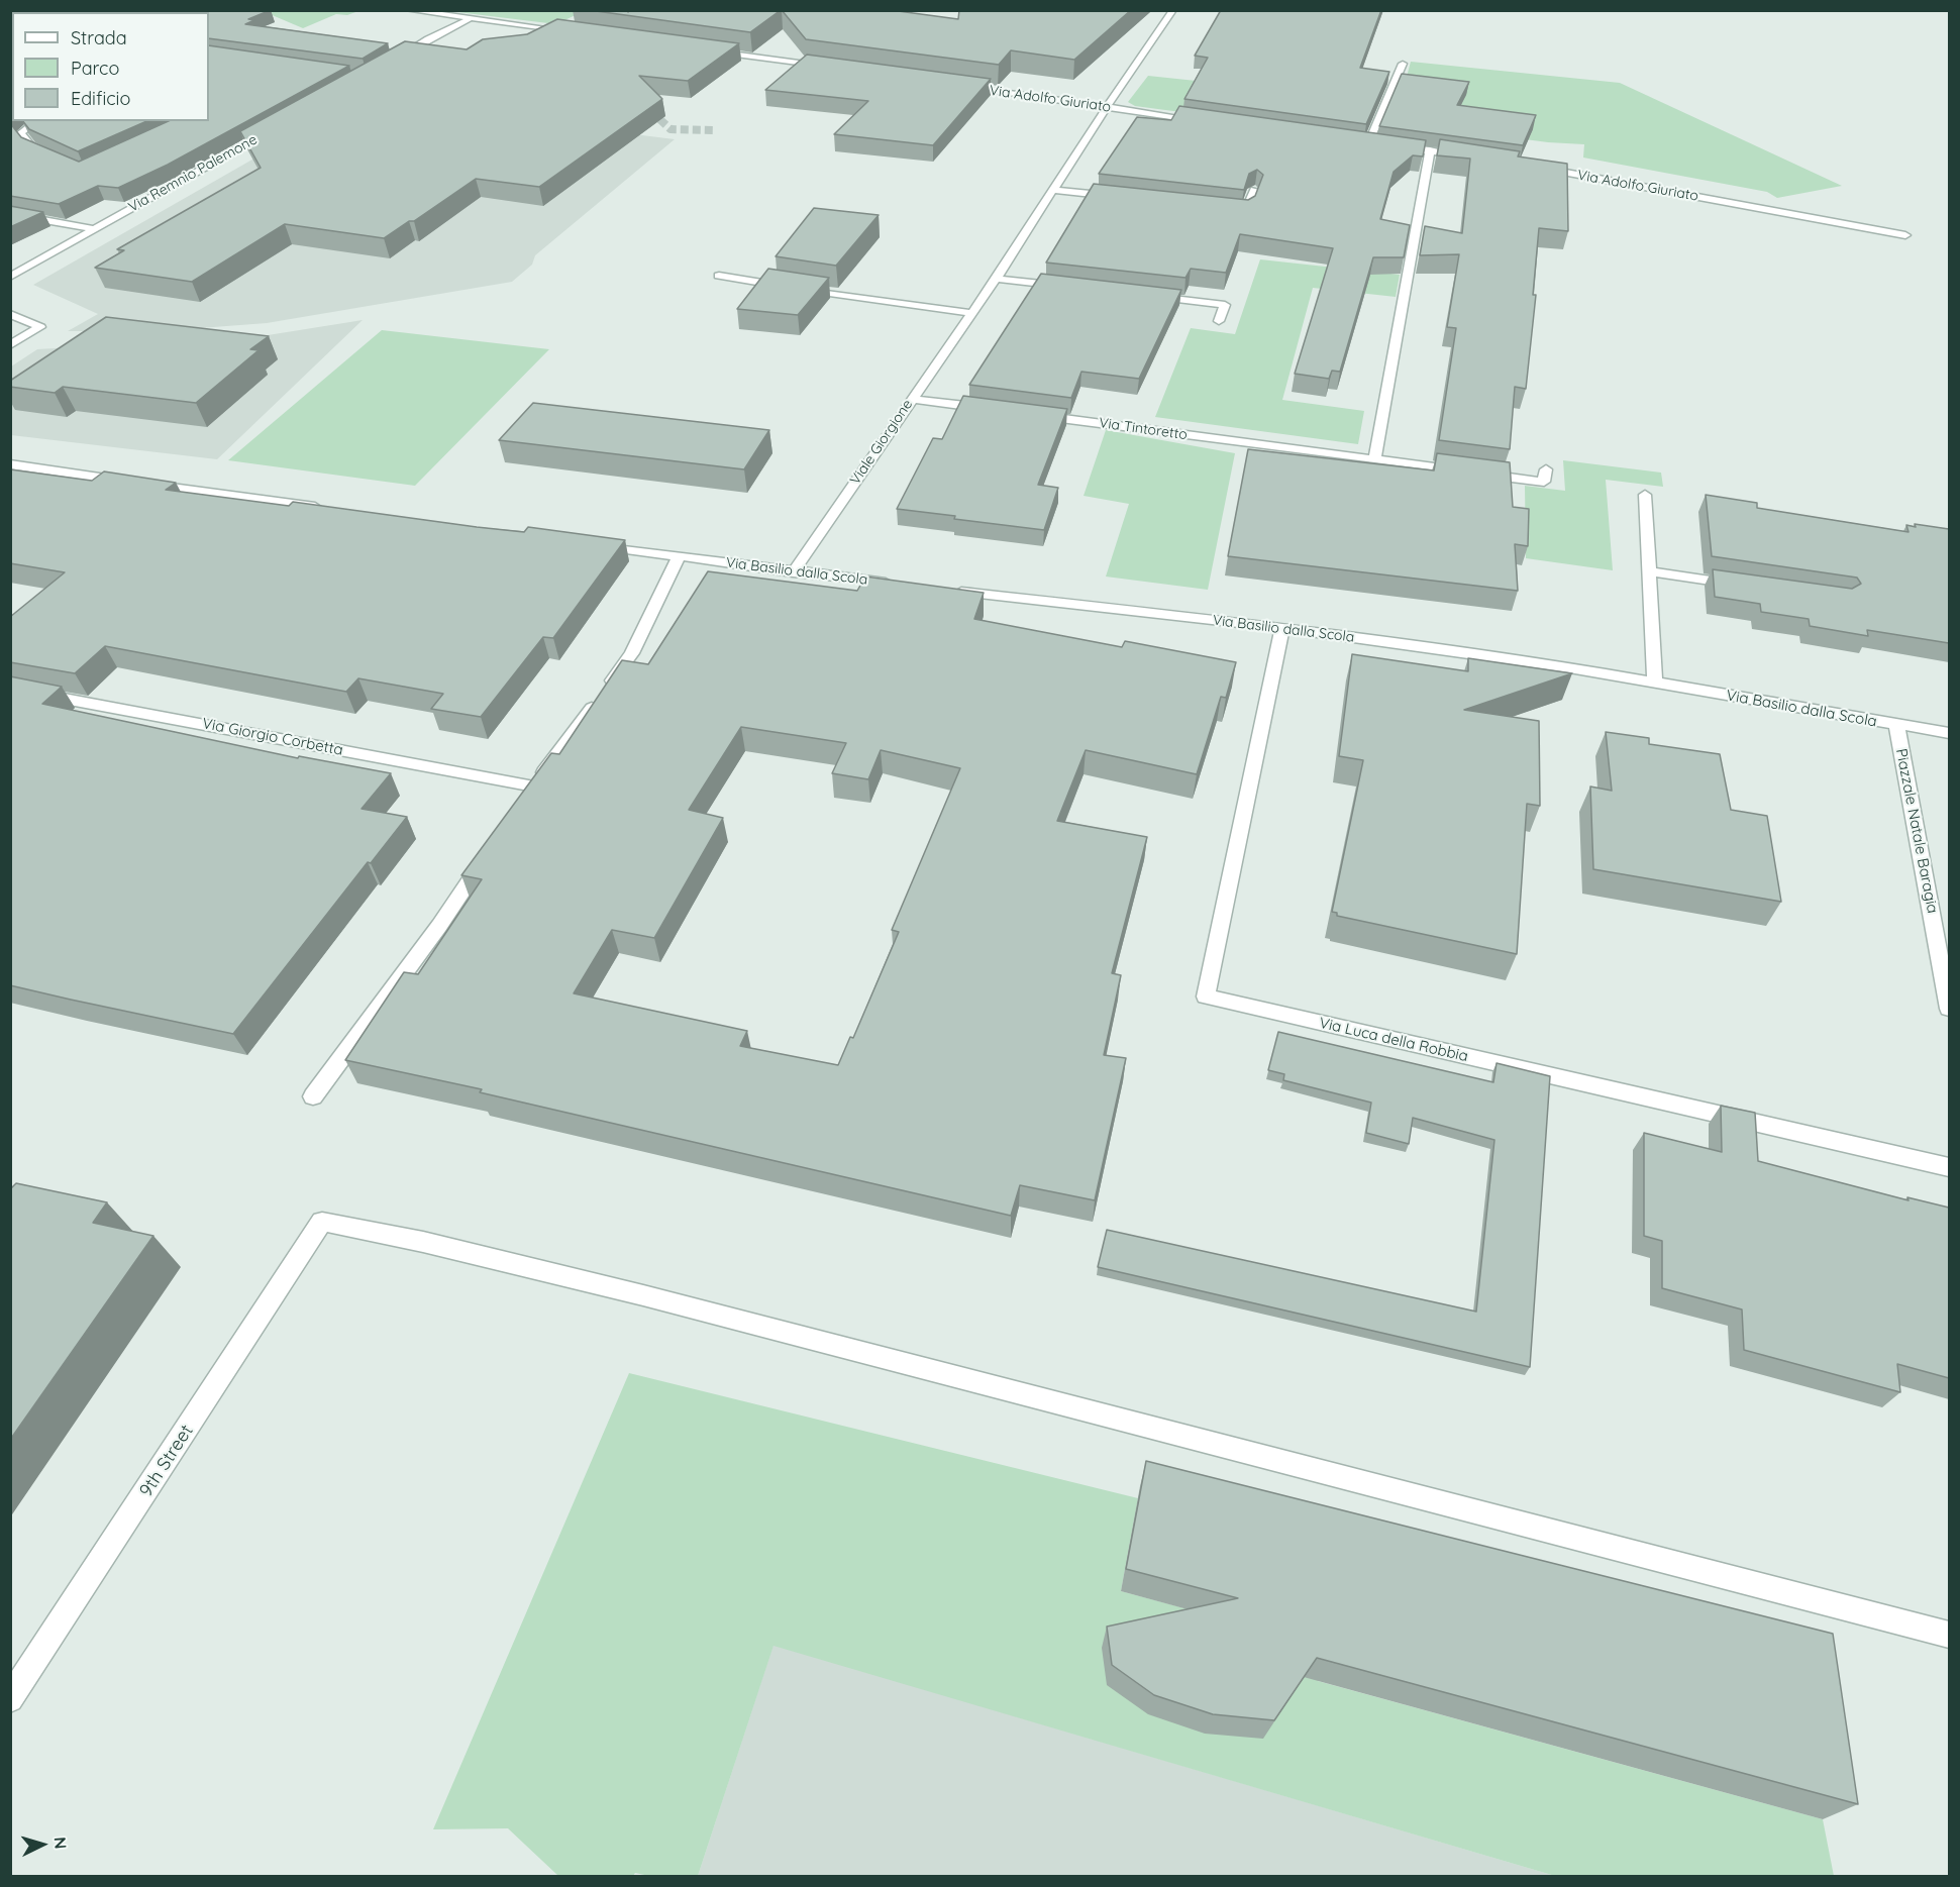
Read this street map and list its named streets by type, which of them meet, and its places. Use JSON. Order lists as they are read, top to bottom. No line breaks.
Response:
{"streets":{"street":["Via Adolfo Giuriato","Via Remnio Palemone","Via Tintoretto","Viale Giorgione","Via Basilio dalla Scola","Via Giorgio Corbetta","Piazzale Natale Baragia","Via Luca della Robbia","9th Street"]},"crossings":[["Via Adolfo Giuriato","Viale Giorgione"],["Viale Giorgione","Via Basilio dalla Scola"],["Via Basilio dalla Scola","Piazzale Natale Baragia"],["Via Basilio dalla Scola","Via Luca della Robbia"]],"legend":["Strada","Parco","Edificio"],"north":"right"}
